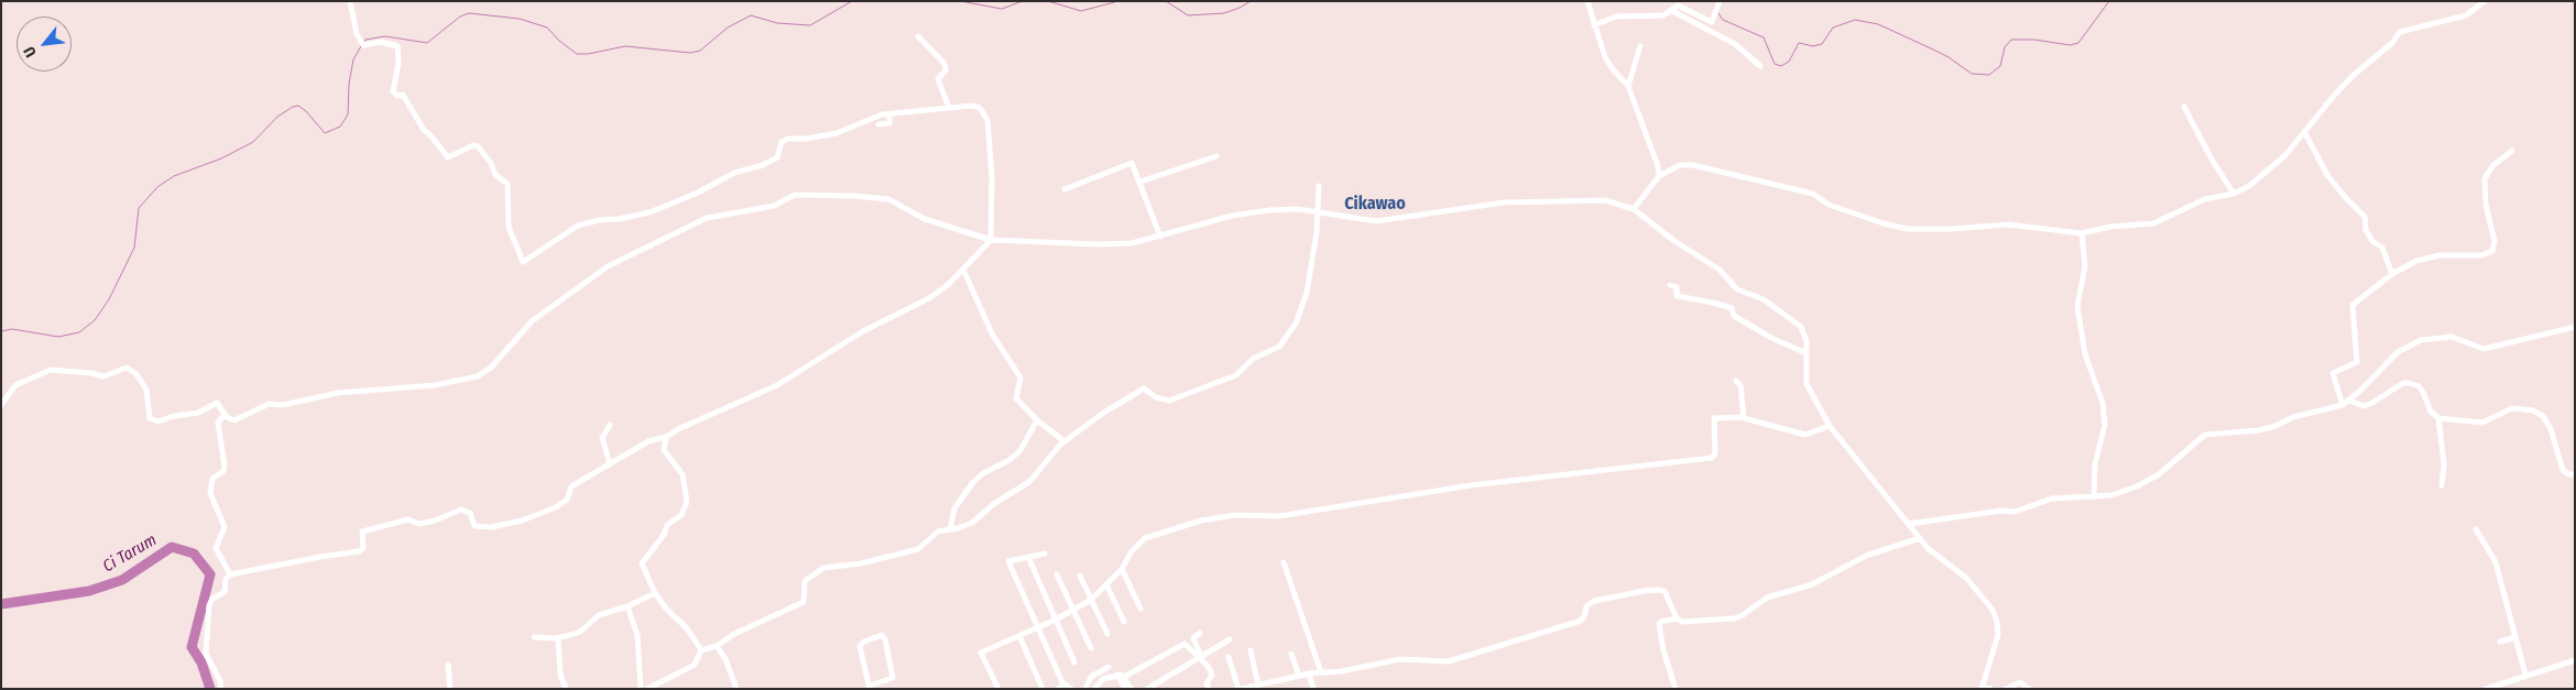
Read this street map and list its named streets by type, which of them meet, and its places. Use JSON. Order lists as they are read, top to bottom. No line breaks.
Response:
{"districts":["Cikawao"],"water":["Ci Tarum"],"north":"bottom left"}
